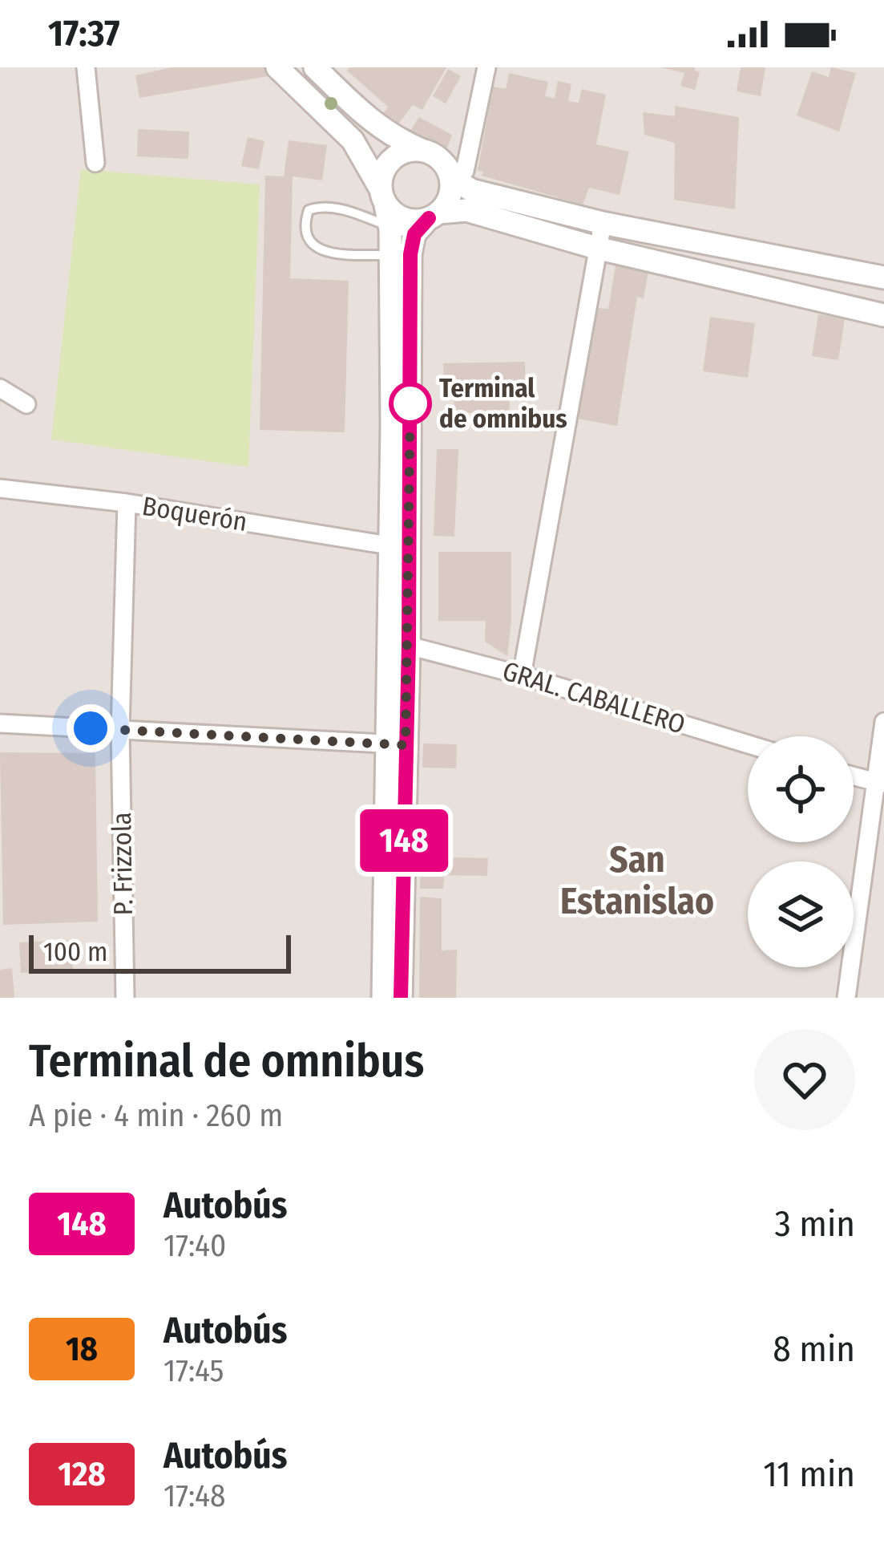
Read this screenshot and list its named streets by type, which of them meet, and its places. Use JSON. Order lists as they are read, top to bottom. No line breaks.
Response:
{"streets":{"street":["Boquerón","GRAL. CABALLERO","P. Frizzola"]},"crossings":[["Boquerón","P. Frizzola"]],"districts":["San Estanislao"],"places":["Terminal de omnibus"],"lines":["bus line 148"],"scale_bar":"100 m","page":{"status":"17:37","on_map":"148","scale":"100 m","heading":["Terminal de omnibus","A pie · 4 min · 260 m"],"list":[{"mark":"148","name":"Autobús","note":"17:40","value":"3 min"},{"mark":"18","name":"Autobús","note":"17:45","value":"8 min"},{"mark":"128","name":"Autobús","note":"17:48","value":"11 min"}]}}
